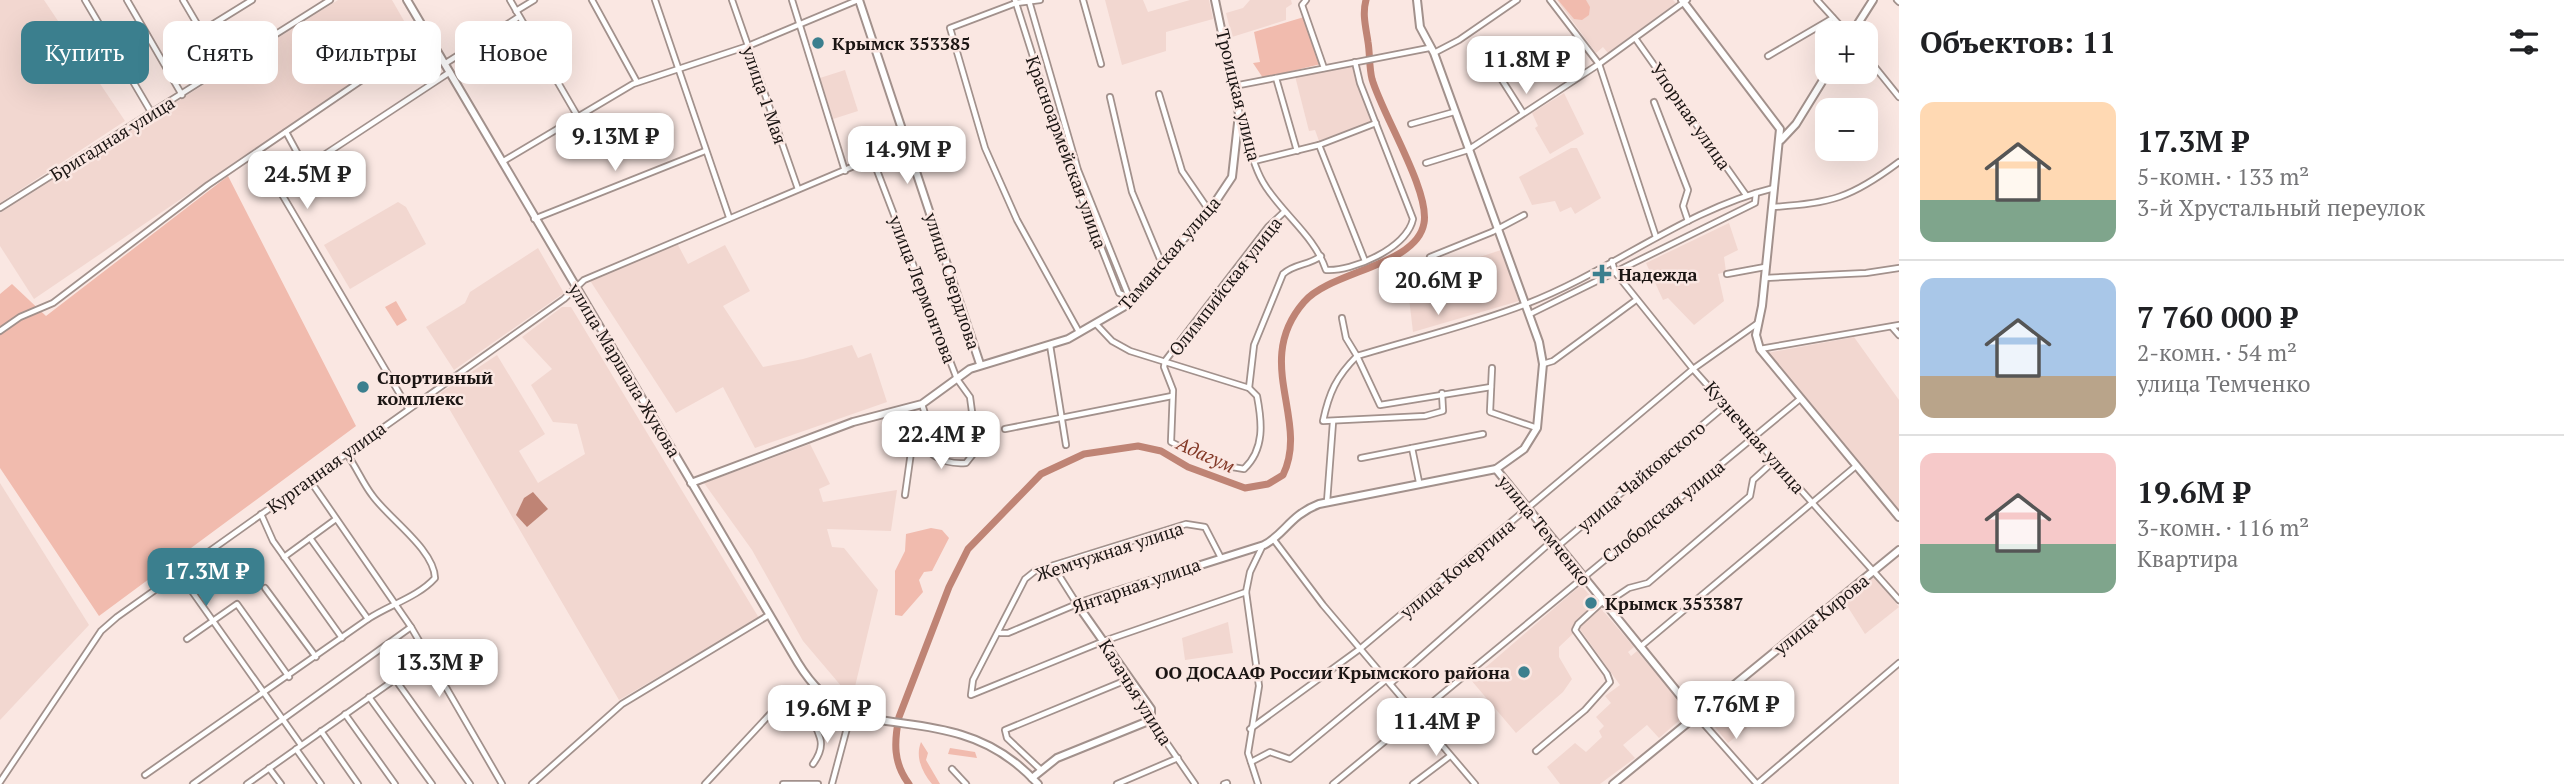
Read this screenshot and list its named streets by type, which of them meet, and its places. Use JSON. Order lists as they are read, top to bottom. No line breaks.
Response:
{"streets":{"main road":["Троицкая улица","Таманская улица","улица Свердлова","улица Маршала Жукова","улица Темченко","Янтарная улица","улица Кирова","Казачья улица"],"street":["улица 1 Мая","Упорная улица","Бригадная улица","Красноармейская улица","Олимпийская улица","улица Лермонтова","Кузнечная улица","Курганная улица","улица Чайковского","Слободская улица","Жемчужная улица","улица Кочергина"]},"crossings":[["улица 1 Мая","Курганная улица"],["Троицкая улица","Таманская улица"],["Троицкая улица","Олимпийская улица"],["Красноармейская улица","Таманская улица"],["Таманская улица","улица Свердлова"],["Таманская улица","улица Лермонтова"],["Таманская улица","улица Маршала Жукова"],["улица Свердлова","Курганная улица"],["улица Лермонтова","Курганная улица"],["улица Маршала Жукова","Курганная улица"],["Кузнечная улица","улица Чайковского"],["Кузнечная улица","Слободская улица"],["Кузнечная улица","улица Кочергина"],["Кузнечная улица","улица Кирова"],["улица Чайковского","улица Темченко"],["Слободская улица","улица Темченко"],["улица Темченко","улица Кочергина"],["улица Темченко","улица Кирова"],["Жемчужная улица","Янтарная улица"],["Жемчужная улица","Казачья улица"],["Янтарная улица","Казачья улица"]],"water":["Адагум"],"places":{"other":["Крымск 353385","Спортивный комплекс","Крымск 353387","ОО ДОСААФ России Крымского района"],"health":["Надежда"]},"page":{"heading":"Объектов: 11","map_buttons":["+","−"],"chip":["Купить","Снять","Фильтры","Новое"],"price":["11.8M ₽","9.13M ₽","14.9M ₽","24.5M ₽","20.6M ₽","22.4M ₽","17.3M ₽","13.3M ₽","7.76M ₽","19.6M ₽","11.4M ₽"],"list":[{"name":"17.3M ₽","note":"5-комн. · 133 m² · 3-й Хрустальный переулок"},{"name":"7 760 000 ₽","note":"2-комн. · 54 m² · улица Темченко"},{"name":"19.6M ₽","note":"3-комн. · 116 m² · Квартира"}]}}
